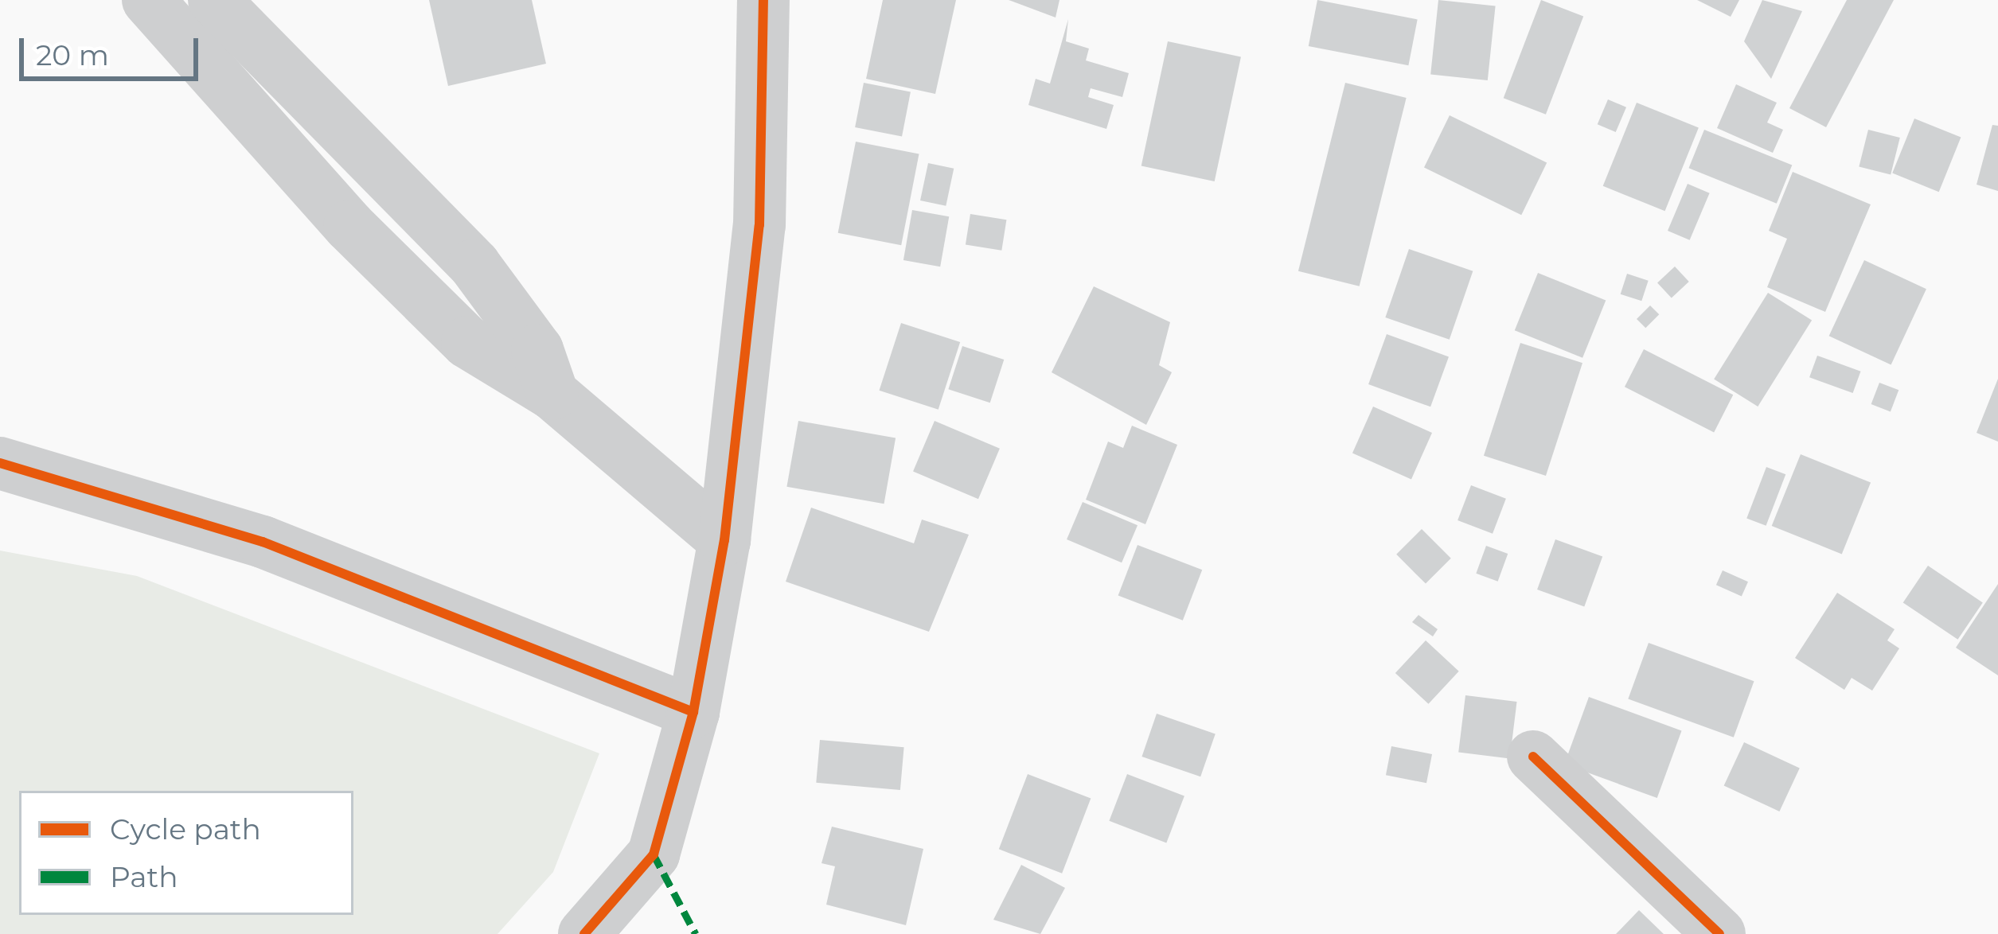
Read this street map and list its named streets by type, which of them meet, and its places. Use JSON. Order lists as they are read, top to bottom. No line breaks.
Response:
{"legend":["Cycle path","Path"],"scale_bar":"20 m"}
